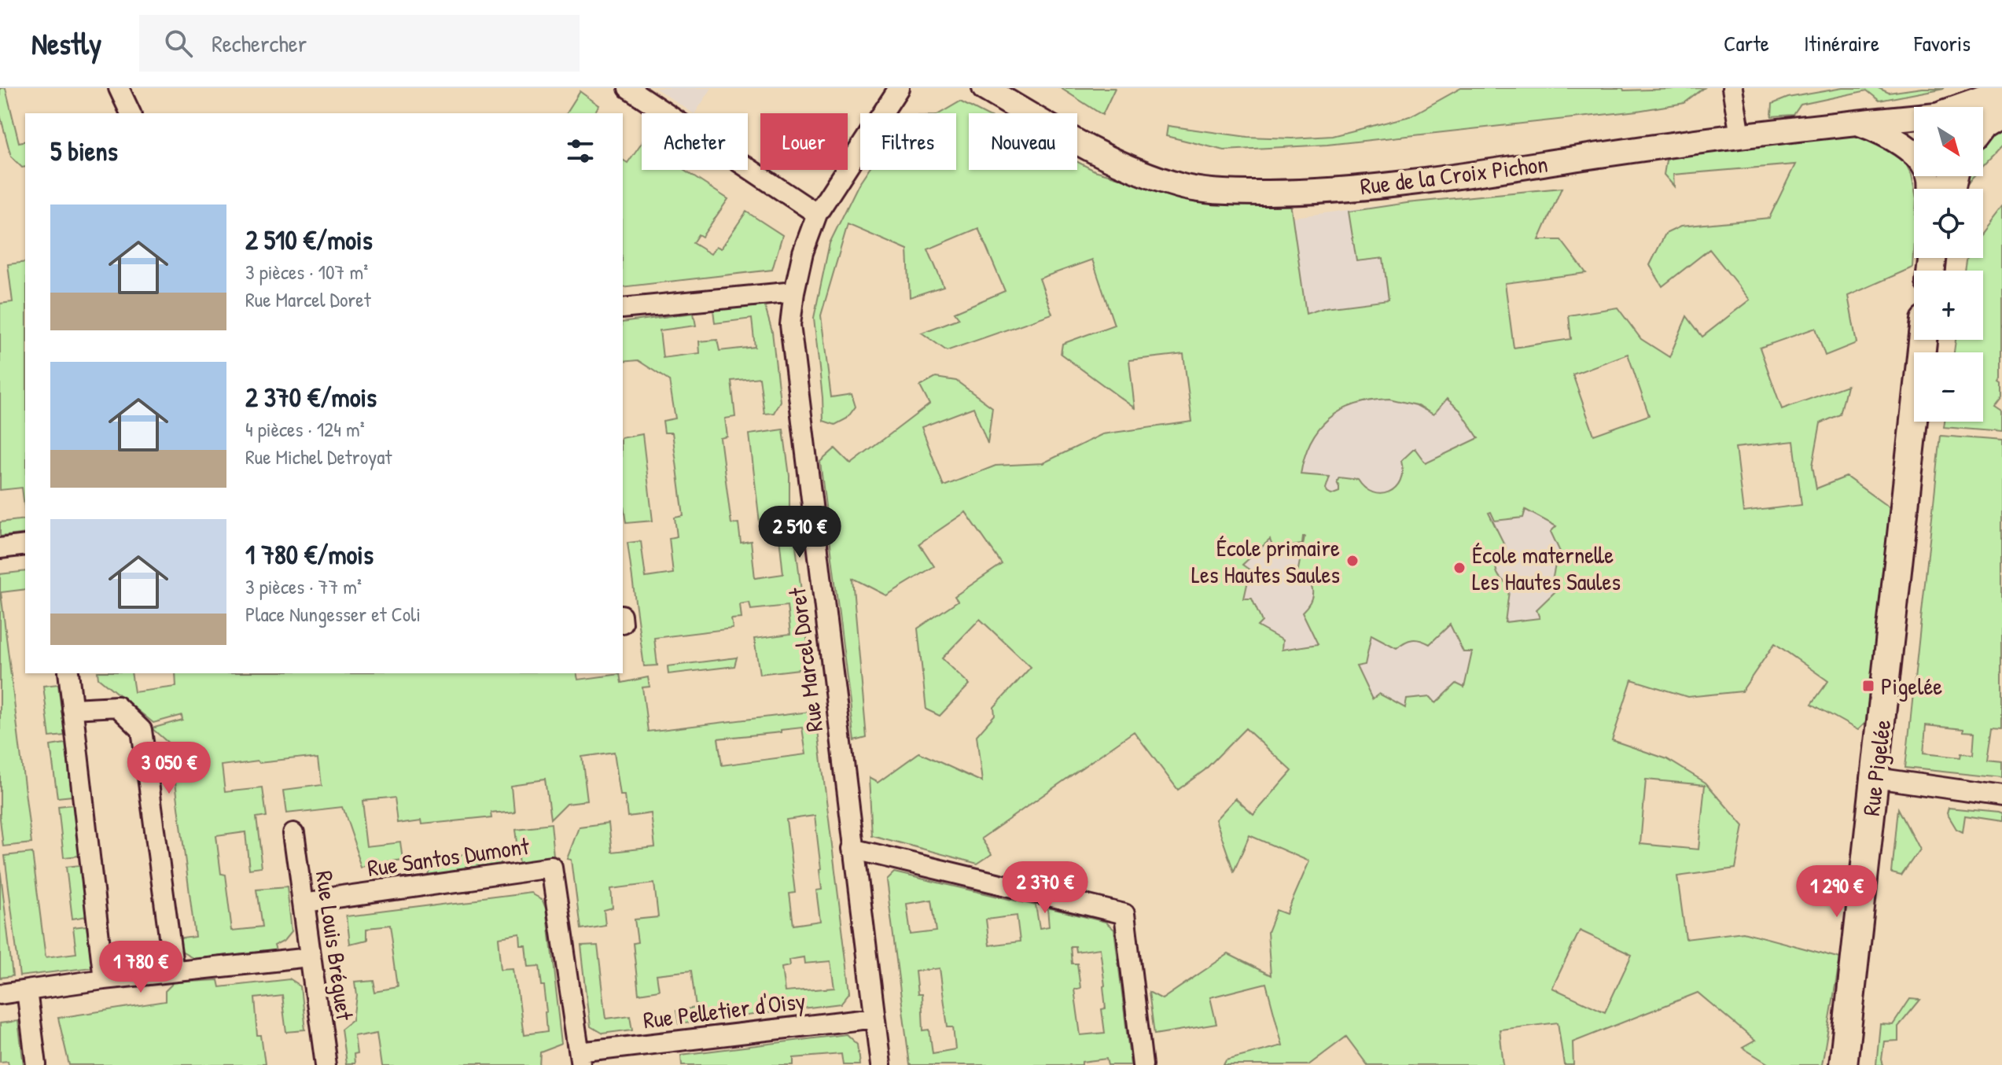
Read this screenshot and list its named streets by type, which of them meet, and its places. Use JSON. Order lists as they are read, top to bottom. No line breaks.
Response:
{"streets":{"main road":["Rue Pigelée"],"street":["Rue de la Croix Pichon","Rue Marcel Doret","Rue Santos Dumont","Rue Louis Bréguet","Rue Pelletier d'Oisy"]},"crossings":[["Rue Marcel Doret","Rue Pelletier d'Oisy"],["Rue Santos Dumont","Rue Louis Bréguet"],["Rue Santos Dumont","Rue Pelletier d'Oisy"]],"places":{"other":["École primaire Les Hautes Saules","École maternelle Les Hautes Saules"],"transit":["Pigelée"]},"north":"bottom right","page":{"header":"Nestly","search":"Rechercher","nav":["Carte","Itinéraire","Favoris"],"map_buttons":["+","−"],"chip":["Acheter","Louer","Filtres","Nouveau"],"heading":"5 biens","list":[{"name":"2 510 €/mois","note":"3 pièces · 107 m² · Rue Marcel Doret"},{"name":"2 370 €/mois","note":"4 pièces · 124 m² · Rue Michel Detroyat"},{"name":"1 780 €/mois","note":"3 pièces · 77 m² · Place Nungesser et Coli"}],"price":["2 510 €","3 050 €","2 370 €","1 290 €","1 780 €"]}}
